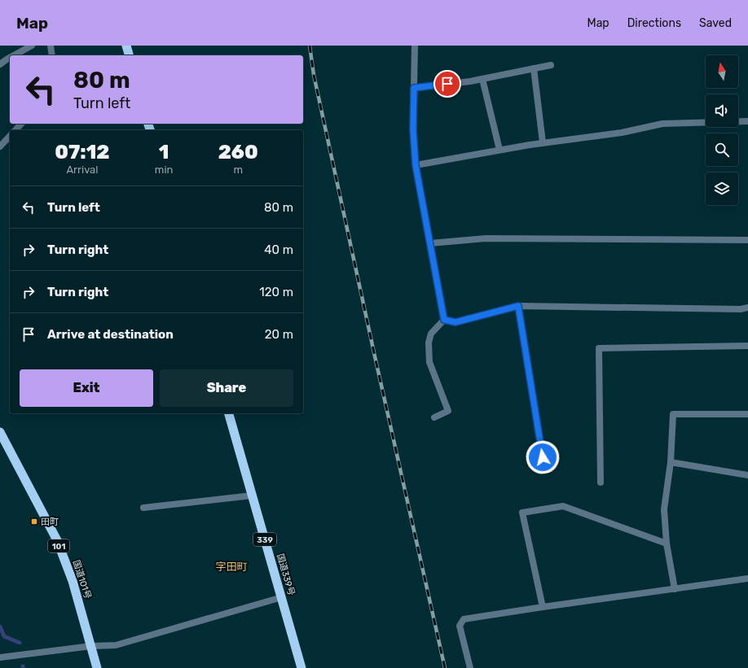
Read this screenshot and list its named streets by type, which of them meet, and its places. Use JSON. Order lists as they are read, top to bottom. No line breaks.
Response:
{"streets":{"highway":["339","101","国道339号","国道101号"]},"districts":["字田町"],"places":{"transit":["田町"]},"north":"top","page":{"header":"Map","nav":["Map","Directions","Saved"],"turn":["80 m","Turn left"],"eta":["07:12","Arrival","1","min","260","m"],"list":[{"name":"Turn left","value":"80 m"},{"name":"Turn right","value":"40 m"},{"name":"Turn right","value":"120 m"},{"name":"Arrive at destination","value":"20 m"}],"buttons":["Exit","Share"]}}
